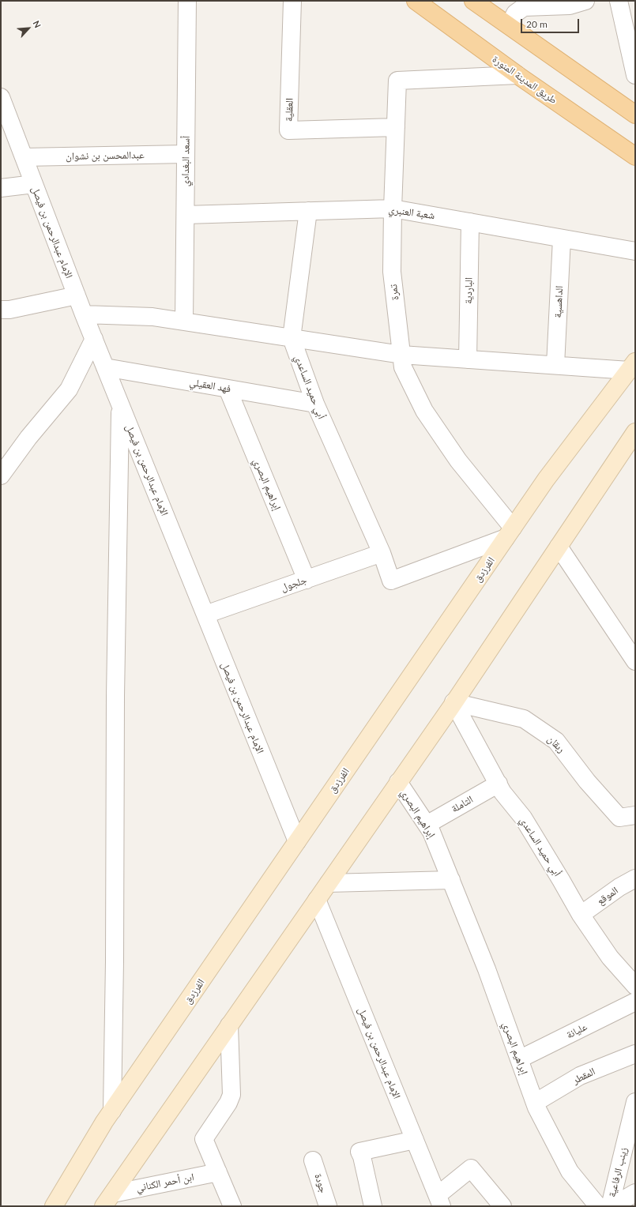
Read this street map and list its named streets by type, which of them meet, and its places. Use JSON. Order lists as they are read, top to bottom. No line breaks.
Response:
{"streets":{"main road":["طريق المدينة المنورة","الفرزدق"],"street":["العقلية","عبدالمحسن بن نشوان","أسعد البغدادي","شعبة العنبري","الإمام عبدالرحمن بن فيصل","الباردية","تمرة","الداهسية","فهد العقيلي","أبي حميد الساعدي","إبراهيم البصري","جلجول","ربقان","الثاملة","الموقع","عليانة","المقطر","زينب الرفاعية","ابن أحمر الكناني","جودة"]},"crossings":[["طريق المدينة المنورة","تمرة"],["العقلية","تمرة"],["عبدالمحسن بن نشوان","أسعد البغدادي"],["عبدالمحسن بن نشوان","الإمام عبدالرحمن بن فيصل"],["أسعد البغدادي","شعبة العنبري"],["شعبة العنبري","الباردية"],["شعبة العنبري","تمرة"],["شعبة العنبري","الداهسية"],["شعبة العنبري","أبي حميد الساعدي"],["الإمام عبدالرحمن بن فيصل","فهد العقيلي"],["الإمام عبدالرحمن بن فيصل","الفرزدق"],["الإمام عبدالرحمن بن فيصل","جلجول"],["تمرة","أبي حميد الساعدي"],["تمرة","الفرزدق"],["فهد العقيلي","أبي حميد الساعدي"],["فهد العقيلي","إبراهيم البصري"],["أبي حميد الساعدي","الفرزدق"],["أبي حميد الساعدي","جلجول"],["أبي حميد الساعدي","ربقان"],["أبي حميد الساعدي","الثاملة"],["أبي حميد الساعدي","الموقع"],["إبراهيم البصري","جلجول"],["إبراهيم البصري","الثاملة"],["إبراهيم البصري","عليانة"],["إبراهيم البصري","المقطر"]],"scale_bar":"20 m","north":"top right"}
